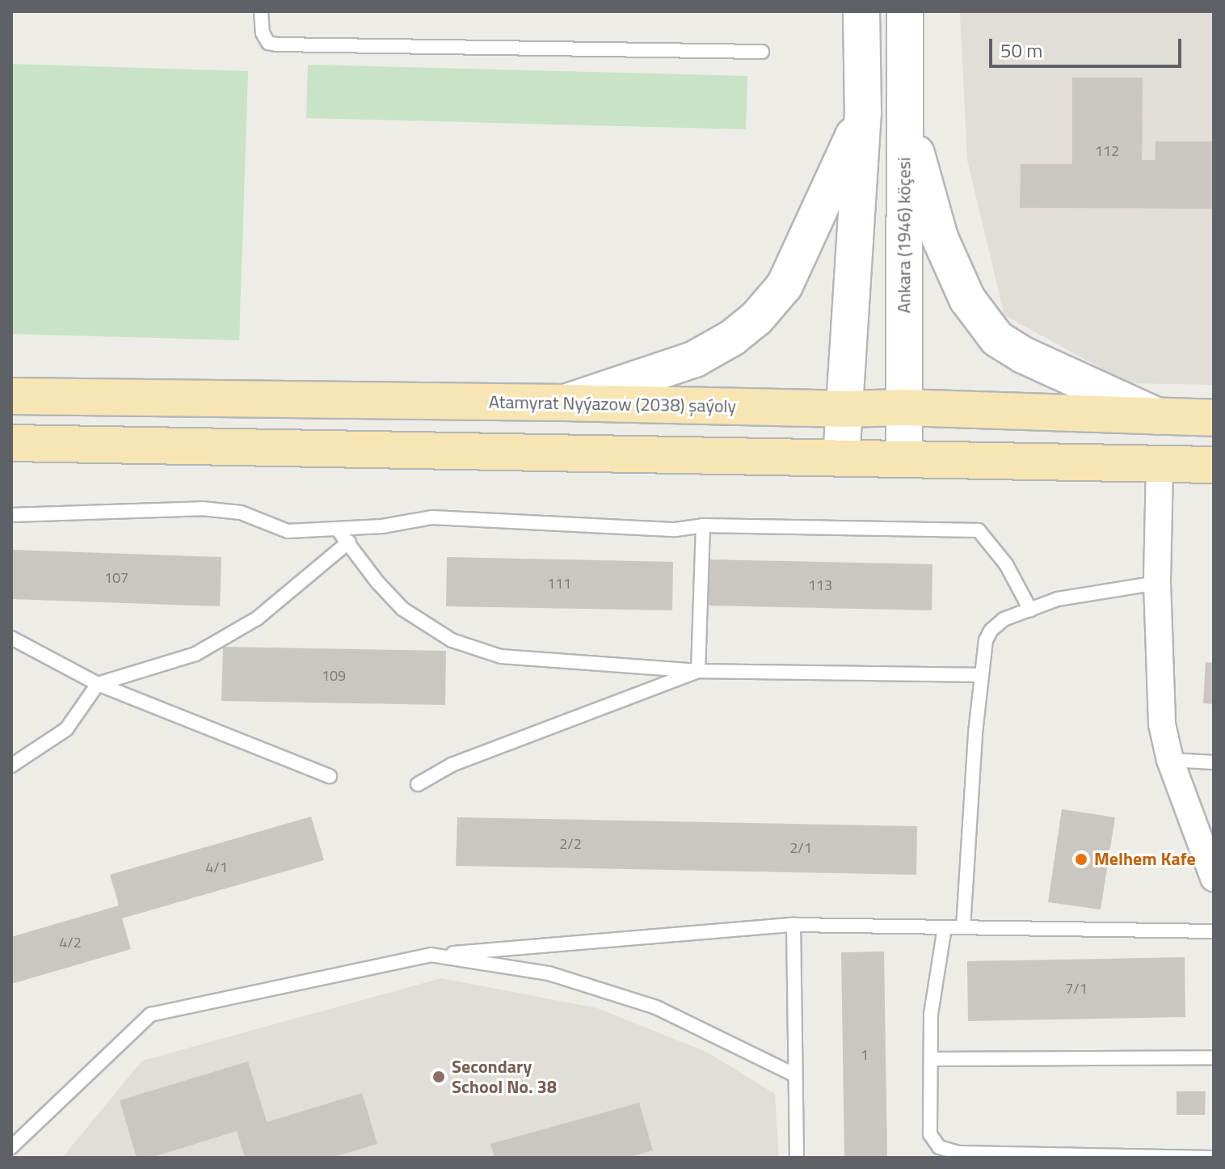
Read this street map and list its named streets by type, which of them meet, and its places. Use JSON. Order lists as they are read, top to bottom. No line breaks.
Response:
{"streets":{"main road":["Ankara (1946) köçesi","Atamyrat Nyýazow (2038) şaýoly"]},"crossings":[["Ankara (1946) köçesi","Atamyrat Nyýazow (2038) şaýoly"]],"places":["Melhem Kafe","Secondary School No. 38"],"house_numbers":["112","107","111","113","109","2/2","2/1","4/1","4/2","7/1","1"],"scale_bar":"50 m"}
